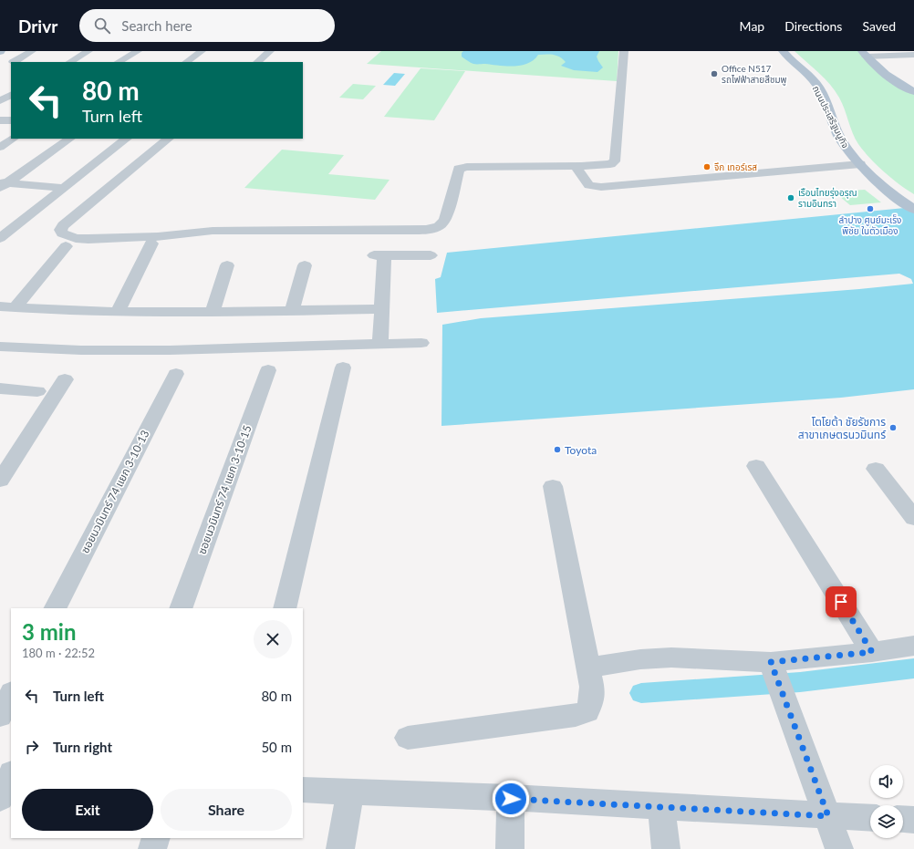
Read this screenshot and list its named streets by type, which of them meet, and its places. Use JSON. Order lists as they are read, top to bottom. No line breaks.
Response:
{"streets":{"main road":["ถนนประเสริฐมนูกิจ"],"street":["ซอยนวมินทร์ 74 แยก 3-10-15","ซอยนวมินทร์ 74 แยก 3-10-13"]},"places":["Office N517 รถไฟฟ้าสายสีชมพู","จึก เทอร์เรส","เรือนไทยรุ่งอรุณ รามอินทรา","ลำปาง ศูนย์มะเร็ง พิชัย ในตัวเมือง","โตโยต้า ชัยรัชการ สาขาเกษตรนวมินทร์","Toyota"],"page":{"header":"Drivr","search":"Search here","nav":["Map","Directions","Saved"],"turn":["80 m","Turn left"],"heading":["3 min","180 m · 22:52"],"list":[{"name":"Turn left","value":"80 m"},{"name":"Turn right","value":"50 m"}],"buttons":["Exit","Share"]}}
